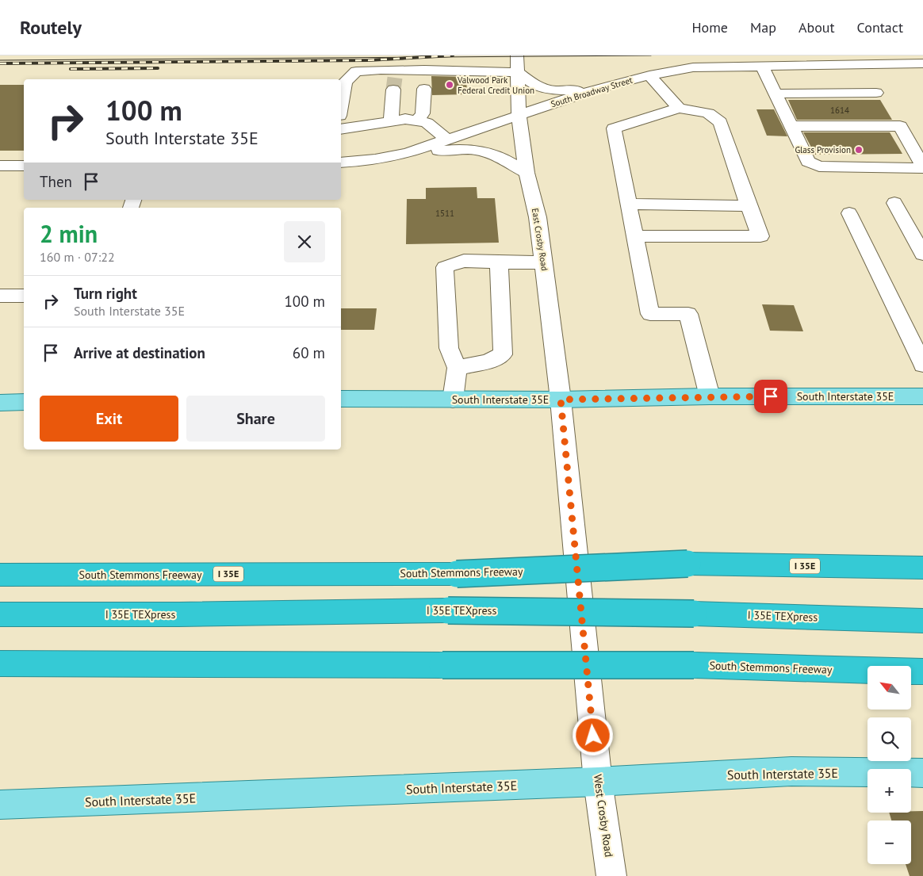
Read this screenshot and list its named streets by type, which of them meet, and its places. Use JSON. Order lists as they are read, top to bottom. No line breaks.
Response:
{"streets":{"highway":["I 35E","South Stemmons Freeway","I 35E TEXpress"],"main road":["South Interstate 35E"],"street":["South Broadway Street","East Crosby Road","West Crosby Road"]},"crossings":[["South Broadway Street","East Crosby Road"],["East Crosby Road","South Interstate 35E"],["East Crosby Road","West Crosby Road"],["South Interstate 35E","West Crosby Road"]],"places":["Valwood Park Federal Credit Union","Glass Provision"],"house_numbers":["1614","1511"],"north":"top left","page":{"header":"Routely","nav":["Home","Map","About","Contact"],"turn":["100 m","South Interstate 35E"],"then":"Then","heading":["2 min","160 m · 07:22"],"list":[{"name":"Turn right","note":"South Interstate 35E","value":"100 m"},{"name":"Arrive at destination","value":"60 m"}],"buttons":["Exit","Share"],"map_buttons":["+","−"]}}
